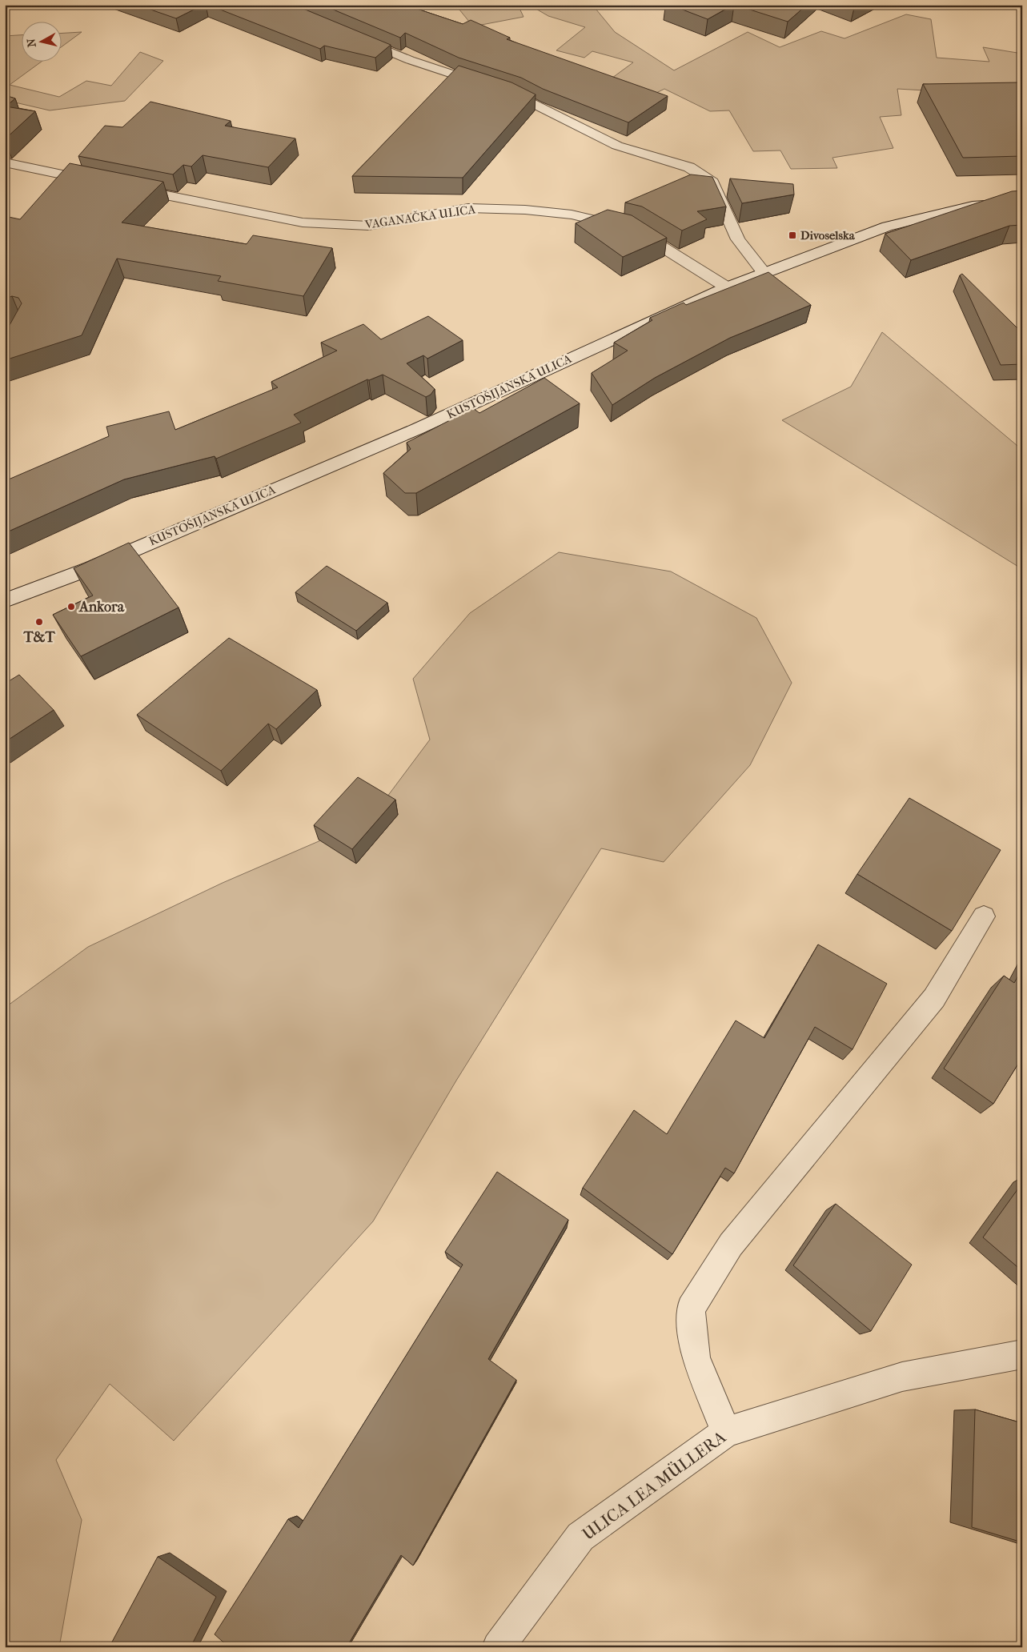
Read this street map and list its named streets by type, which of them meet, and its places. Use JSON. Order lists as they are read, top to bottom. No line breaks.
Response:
{"streets":{"street":["VAGANAČKA ULICA","KUSTOŠIJANSKA ULICA","ULICA LEA MÜLLERA"]},"crossings":[["VAGANAČKA ULICA","KUSTOŠIJANSKA ULICA"]],"places":{"transit":["Divoselska"],"other":["Ankora","T&T"]},"north":"left"}
